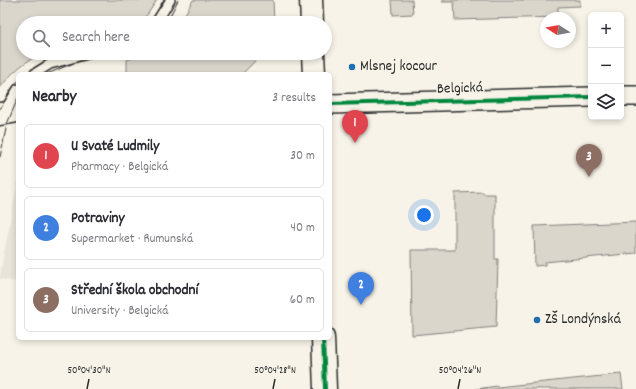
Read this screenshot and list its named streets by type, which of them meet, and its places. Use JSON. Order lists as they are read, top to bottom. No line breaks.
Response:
{"streets":{"street":["Belgická"]},"places":["Mlsnej kocour","ZŠ Londýnská"],"north":"left","page":{"map_buttons":["+","−"],"search":"Search here","heading":["Nearby","3 results"],"pins":["1","3","2"],"list":[{"mark":"1","name":"U Svaté Ludmily","note":"Pharmacy · Belgická","value":"30 m"},{"mark":"2","name":"Potraviny","note":"Supermarket · Rumunská","value":"40 m"},{"mark":"3","name":"Střední škola obchodní","note":"University · Belgická","value":"60 m"}]},"coordinates":["50°04'30\"N","50°04'28\"N","50°04'26\"N"]}
